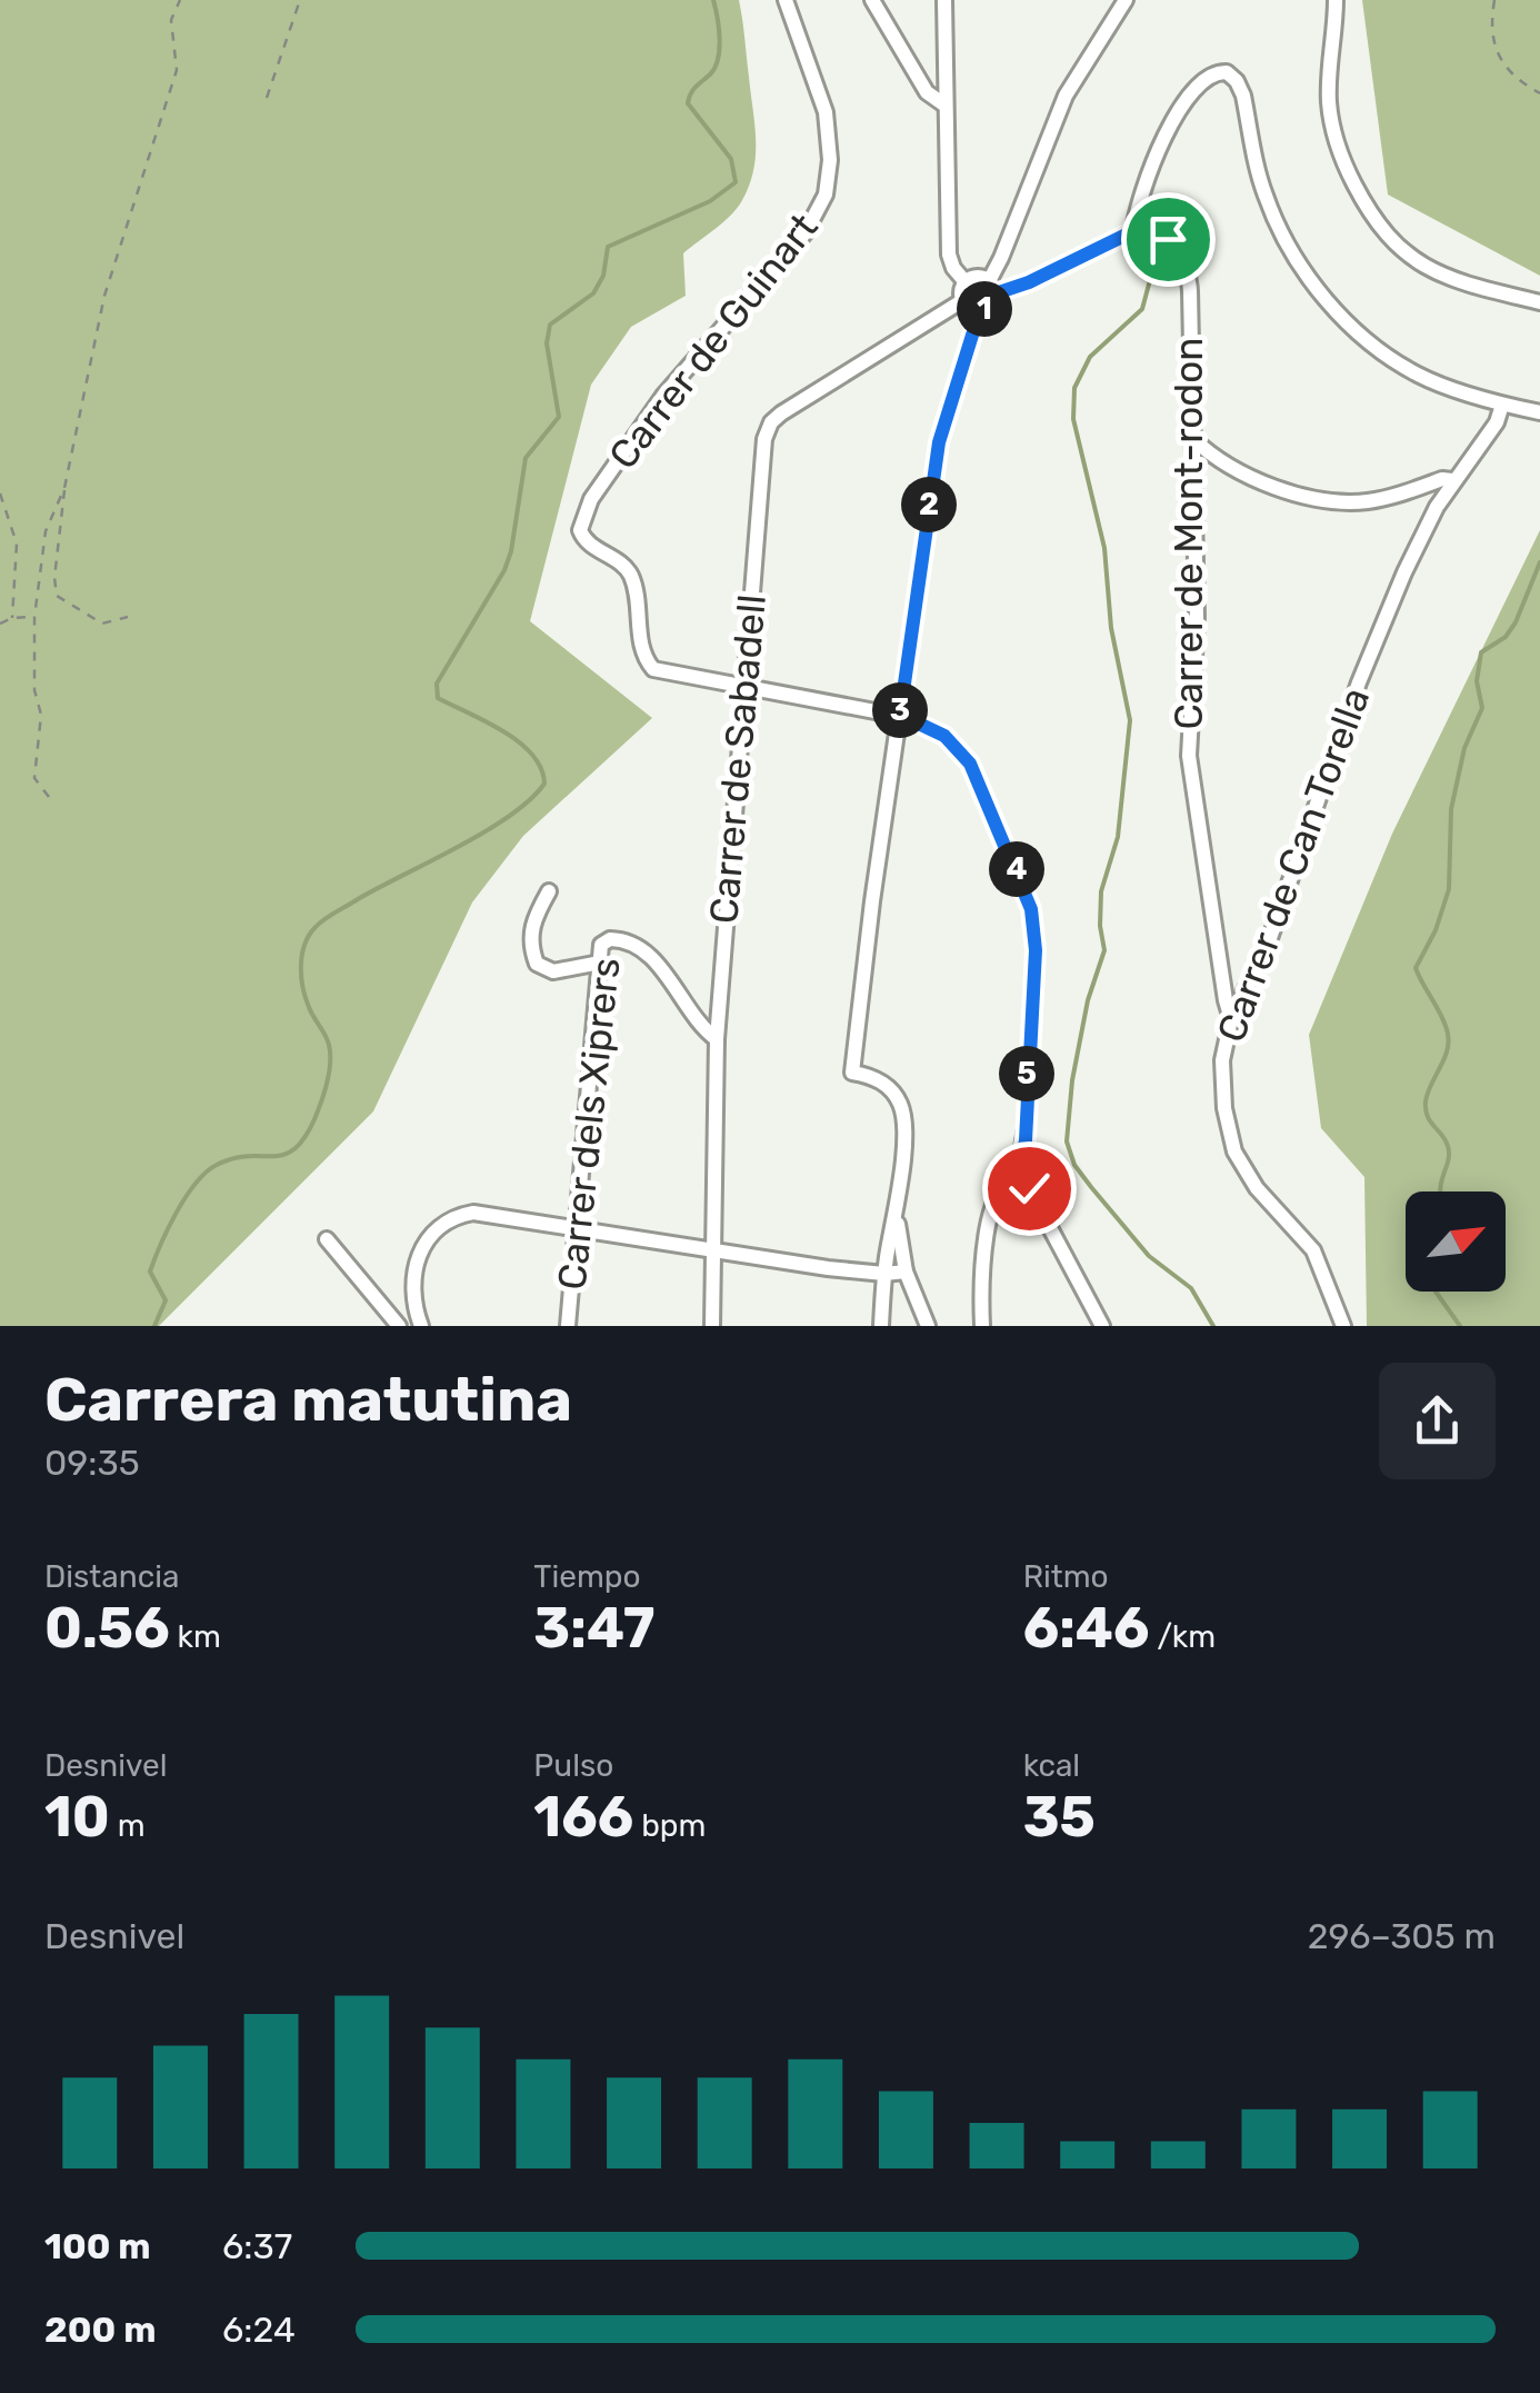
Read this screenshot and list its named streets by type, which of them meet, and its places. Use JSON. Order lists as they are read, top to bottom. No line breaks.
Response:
{"streets":{"street":["Carrer de Guinart","Carrer de Mont-rodon","Carrer de Sabadell","Carrer de Can Torella","Carrer dels Xiprers"]},"crossings":[["Carrer de Guinart","Carrer de Sabadell"],["Carrer de Mont-rodon","Carrer de Can Torella"],["Carrer de Sabadell","Carrer dels Xiprers"]],"north":"top right","page":{"pins":["1","2","3","4","5"],"heading":["Carrera matutina","09:35"],"stats":[["Distancia","0.56 km"],["Tiempo","3:47"],["Ritmo","6:46 /km"],["Desnivel","10 m"],["Pulso","166 bpm"],["kcal","35"]],"chart":["Desnivel","296–305 m"],"list":[{"name":"100 m","note":"6:37"},{"name":"200 m","note":"6:24"}]}}
